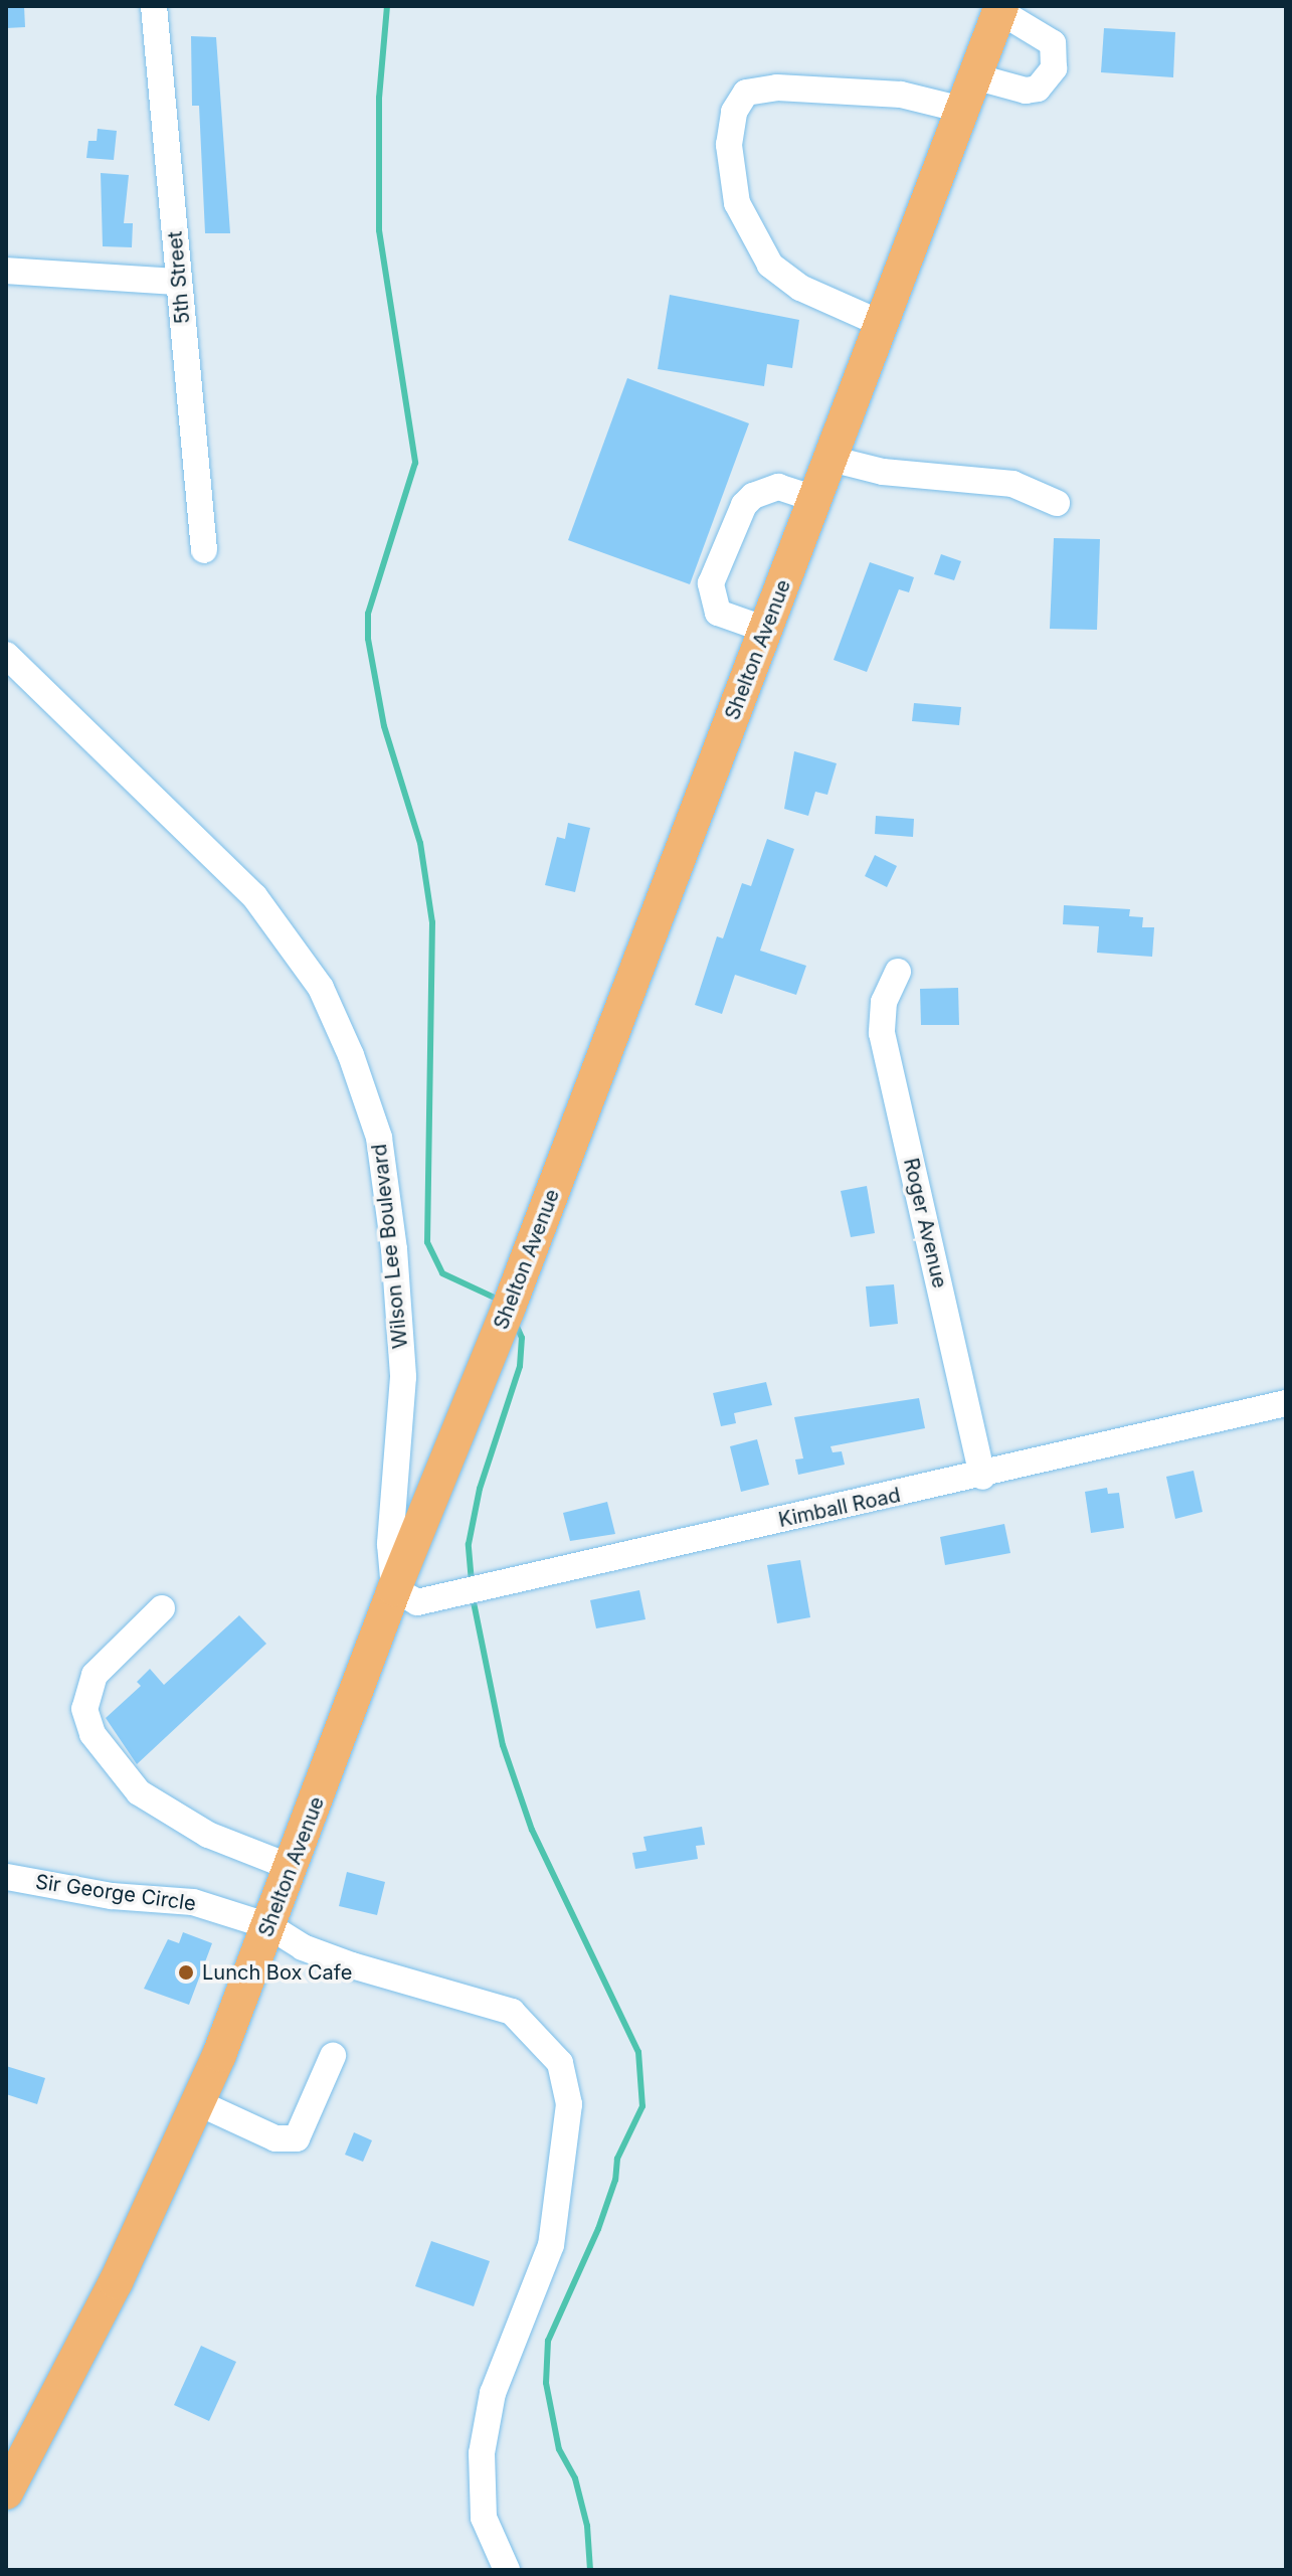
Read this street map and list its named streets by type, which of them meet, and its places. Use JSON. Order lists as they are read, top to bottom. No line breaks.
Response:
{"streets":{"main road":["Shelton Avenue"],"street":["5th Street","Roger Avenue","Wilson Lee Boulevard","Kimball Road","Sir George Circle"]},"crossings":[["Shelton Avenue","Wilson Lee Boulevard"],["Shelton Avenue","Kimball Road"],["Shelton Avenue","Sir George Circle"],["Roger Avenue","Kimball Road"],["Wilson Lee Boulevard","Kimball Road"]],"places":["Lunch Box Cafe"]}
